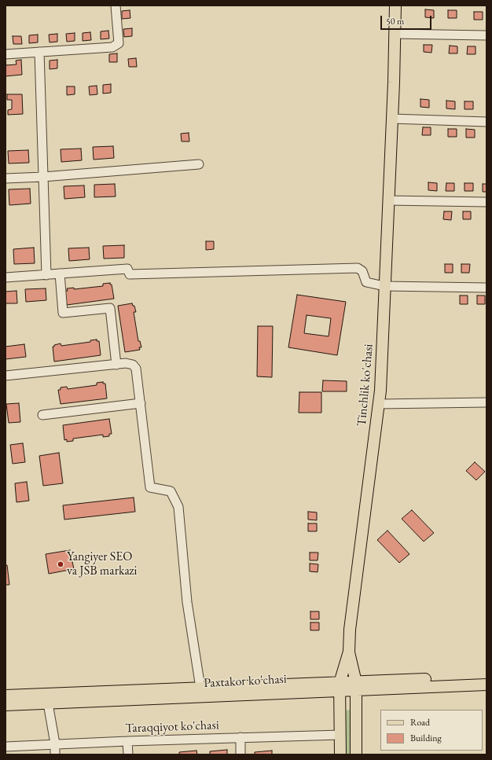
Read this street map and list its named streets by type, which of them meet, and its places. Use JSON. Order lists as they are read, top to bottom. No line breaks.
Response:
{"streets":{"main road":["Tinchlik ko'chasi","Paxtakor ko'chasi"],"street":["Taraqqiyot ko'chasi"]},"crossings":[["Tinchlik ko'chasi","Paxtakor ko'chasi"],["Tinchlik ko'chasi","Taraqqiyot ko'chasi"]],"places":["Yangiyer SEO va JSB markazi"],"legend":["Road","Building"],"scale_bar":"50 m"}
